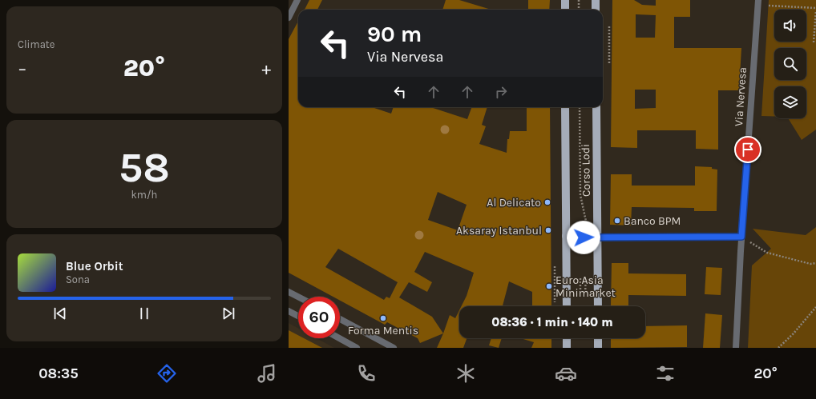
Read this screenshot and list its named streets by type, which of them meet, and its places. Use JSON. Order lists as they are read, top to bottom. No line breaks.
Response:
{"streets":{"main road":["Corso Lodi"],"street":["Via Nervesa"]},"places":["Al Delicato","Banco BPM","Aksaray Istanbul","Euro Asia Minimarket","Forma Mentis"],"page":{"tile":["Climate",["58","km/h"]],"turn":["90 m","Via Nervesa"],"heat":["−","20°","+"],"song":["Blue Orbit","Sona"],"limit":"60","trip":"08:36 · 1 min · 140 m","tabs":["08:35","20°"]}}
